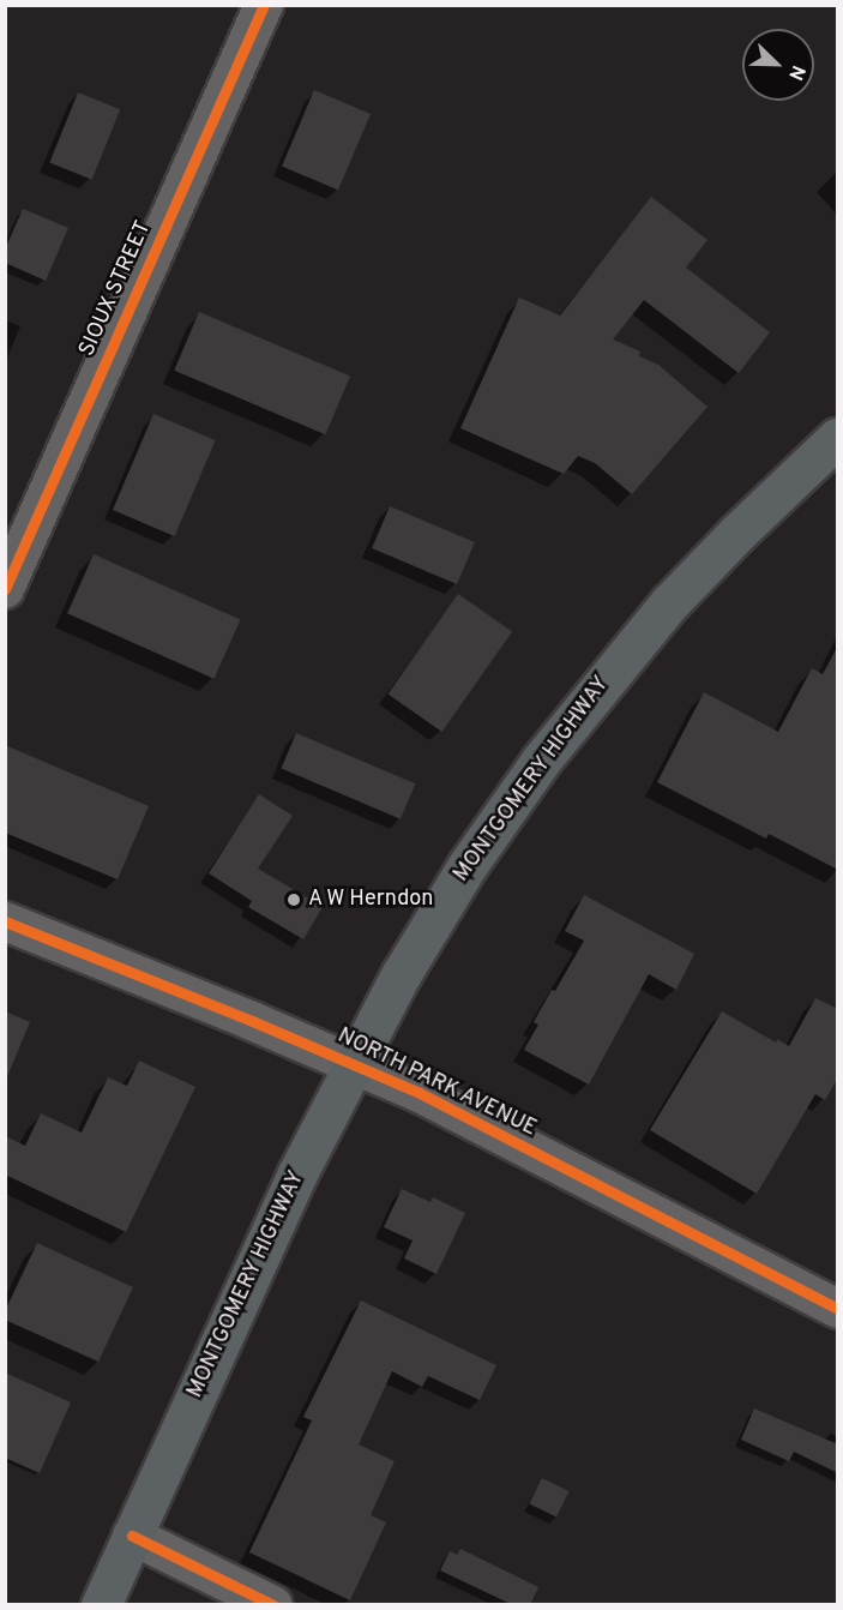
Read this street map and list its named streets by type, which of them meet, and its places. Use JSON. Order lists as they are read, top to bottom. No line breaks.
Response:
{"streets":{"main road":["MONTGOMERY HIGHWAY"],"street":["SIOUX STREET","NORTH PARK AVENUE"]},"crossings":[["MONTGOMERY HIGHWAY","NORTH PARK AVENUE"]],"places":["A W Herndon"],"north":"bottom right"}
